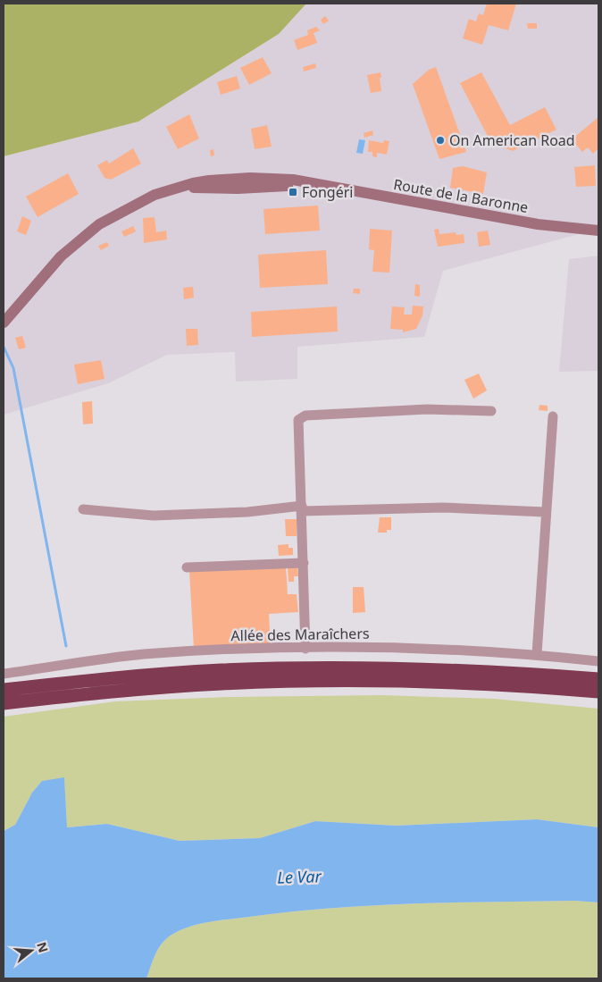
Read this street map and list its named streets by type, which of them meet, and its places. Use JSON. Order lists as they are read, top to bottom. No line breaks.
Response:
{"streets":{"main road":["Route de la Baronne"],"street":["Allée des Maraîchers"]},"water":["Le Var"],"places":{"other":["On American Road"],"transit":["Fongéri"]},"north":"right"}
